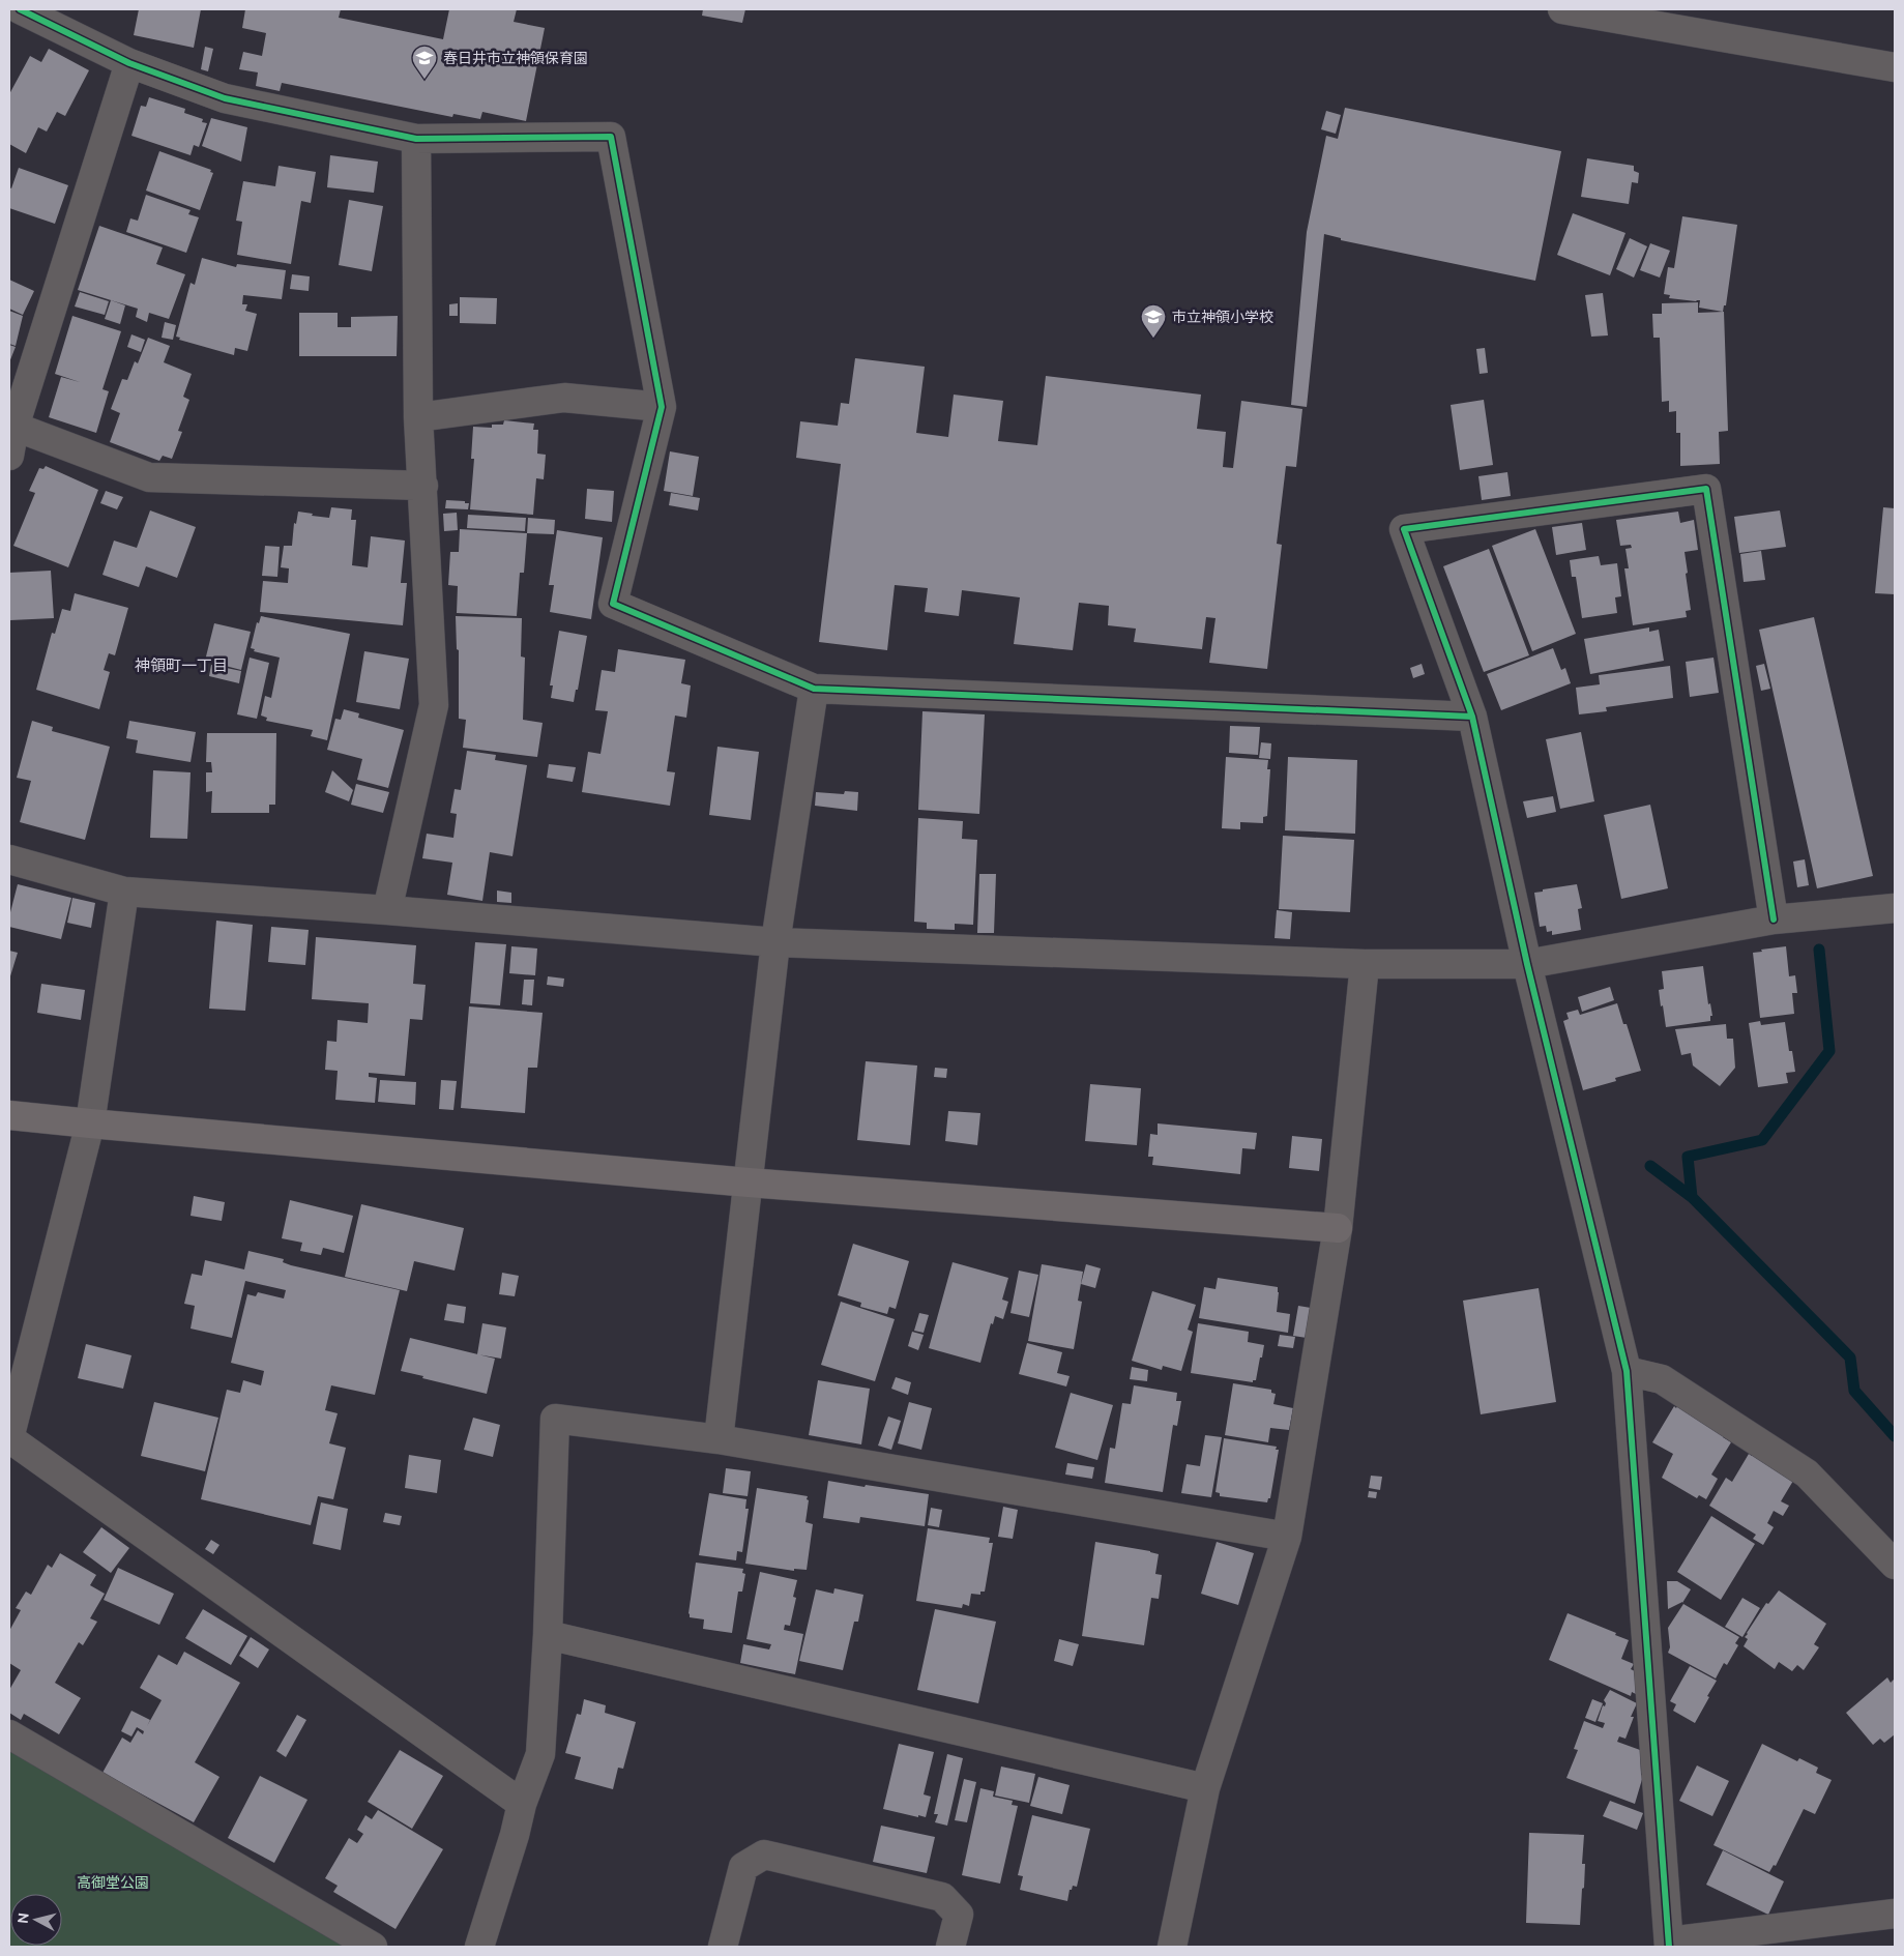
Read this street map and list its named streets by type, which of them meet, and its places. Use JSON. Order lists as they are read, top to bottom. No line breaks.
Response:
{"districts":["神領町一丁目"],"parks":["高御堂公園"],"places":{"school or university":["春日井市立神領保育園","市立神領小学校"]},"north":"left"}
